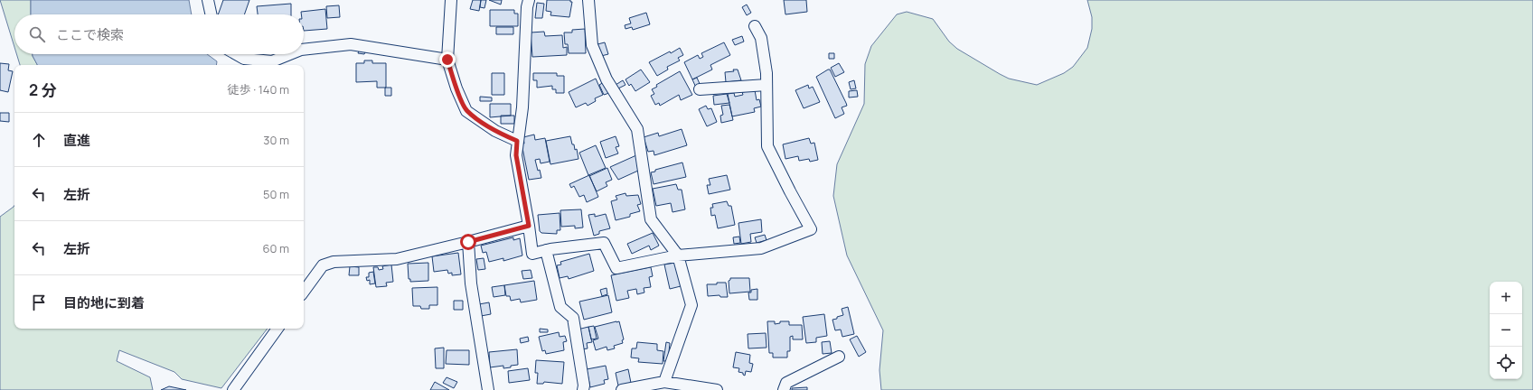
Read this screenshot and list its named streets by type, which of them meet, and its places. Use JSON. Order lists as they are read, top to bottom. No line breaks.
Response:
{"page":{"search":"ここで検索","heading":["2 分","徒歩 · 140 m"],"list":[["直進","30 m"],["左折","50 m"],["左折","60 m"],"目的地に到着"],"map_buttons":["+","−"]}}
